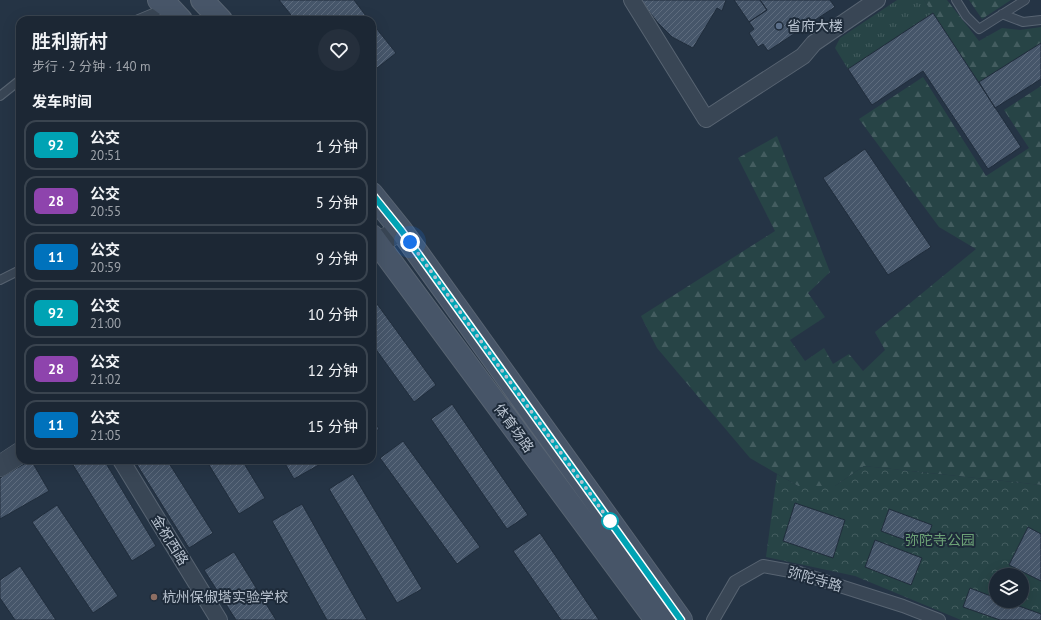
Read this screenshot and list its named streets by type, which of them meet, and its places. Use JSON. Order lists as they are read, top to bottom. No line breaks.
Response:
{"streets":{"main road":["体育场路"],"street":["金祝西路","弥陀寺路"]},"parks":["弥陀寺公园"],"places":["省府大楼","杭州保俶塔实验学校"],"lines":["bus line 92"],"page":{"heading":[["胜利新村","步行 · 2 分钟 · 140 m"],"发车时间"],"list":[{"mark":"92","name":"公交","note":"20:51","value":"1 分钟"},{"mark":"28","name":"公交","note":"20:55","value":"5 分钟"},{"mark":"11","name":"公交","note":"20:59","value":"9 分钟"},{"mark":"92","name":"公交","note":"21:00","value":"10 分钟"},{"mark":"28","name":"公交","note":"21:02","value":"12 分钟"},{"mark":"11","name":"公交","note":"21:05","value":"15 分钟"}]}}
